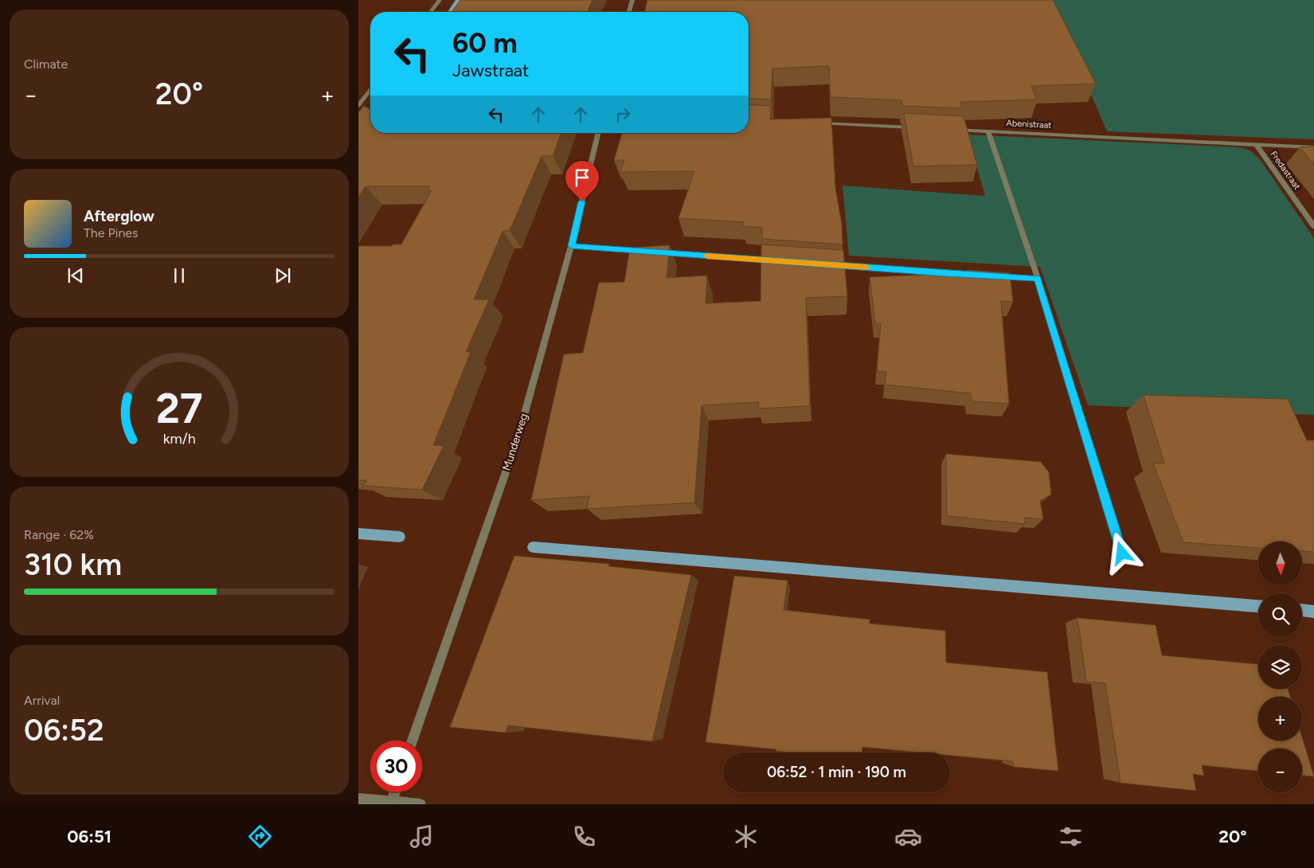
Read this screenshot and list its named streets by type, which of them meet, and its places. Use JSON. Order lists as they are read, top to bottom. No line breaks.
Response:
{"streets":{"street":["Abenistraat","Fredastraat","Munderweg"]},"crossings":[["Abenistraat","Fredastraat"]],"north":"bottom","page":{"tile":["Climate",["Range · 62%","310 km"],["Arrival","06:52"]],"turn":["60 m","Jawstraat"],"heat":["−","20°","+"],"song":["Afterglow","The Pines"],"map_buttons":["+","−"],"limit":"30","trip":"06:52 · 1 min · 190 m","tabs":["06:51","20°"],"gauge":["27","km/h"]}}
